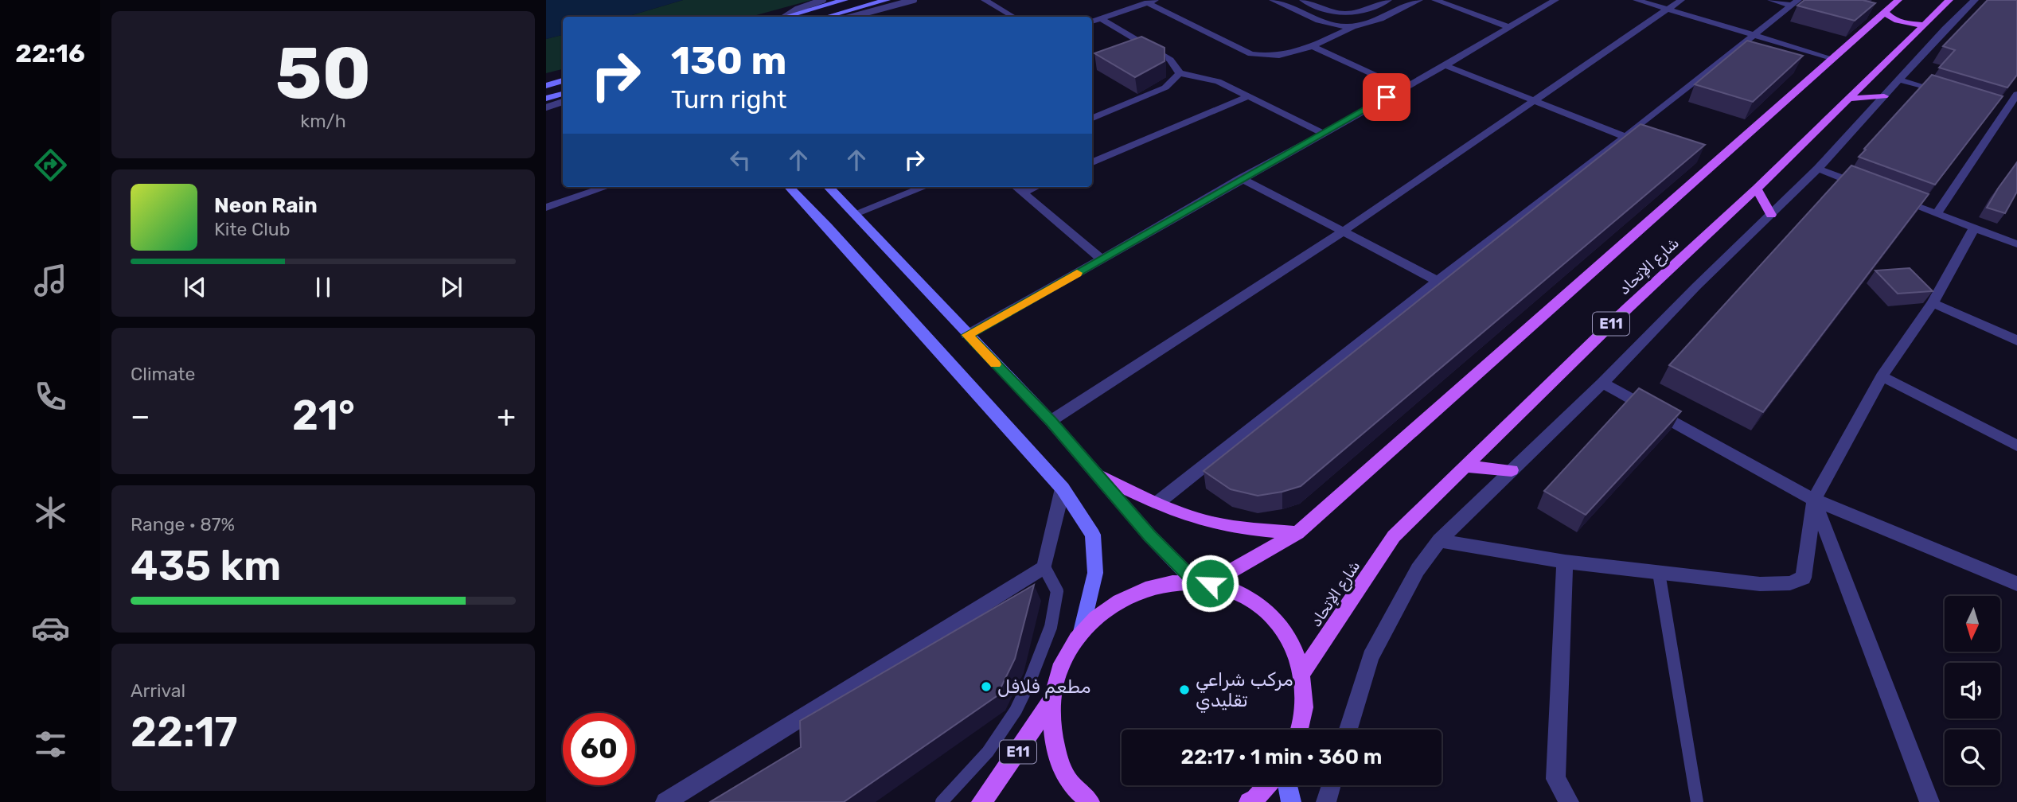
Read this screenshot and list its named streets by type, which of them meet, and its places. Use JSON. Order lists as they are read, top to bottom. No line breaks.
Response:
{"streets":{"main road":["شارع الإتحاد","E11"]},"places":["مطعم فلافل","مركب شراعي تقليدي"],"north":"bottom","page":{"tabs":"22:16","tile":[["50","km/h"],"Climate",["Range · 87%","435 km"],["Arrival","22:17"]],"turn":["130 m","Turn right"],"song":["Neon Rain","Kite Club"],"heat":["−","21°","+"],"limit":"60","trip":"22:17 · 1 min · 360 m"}}
